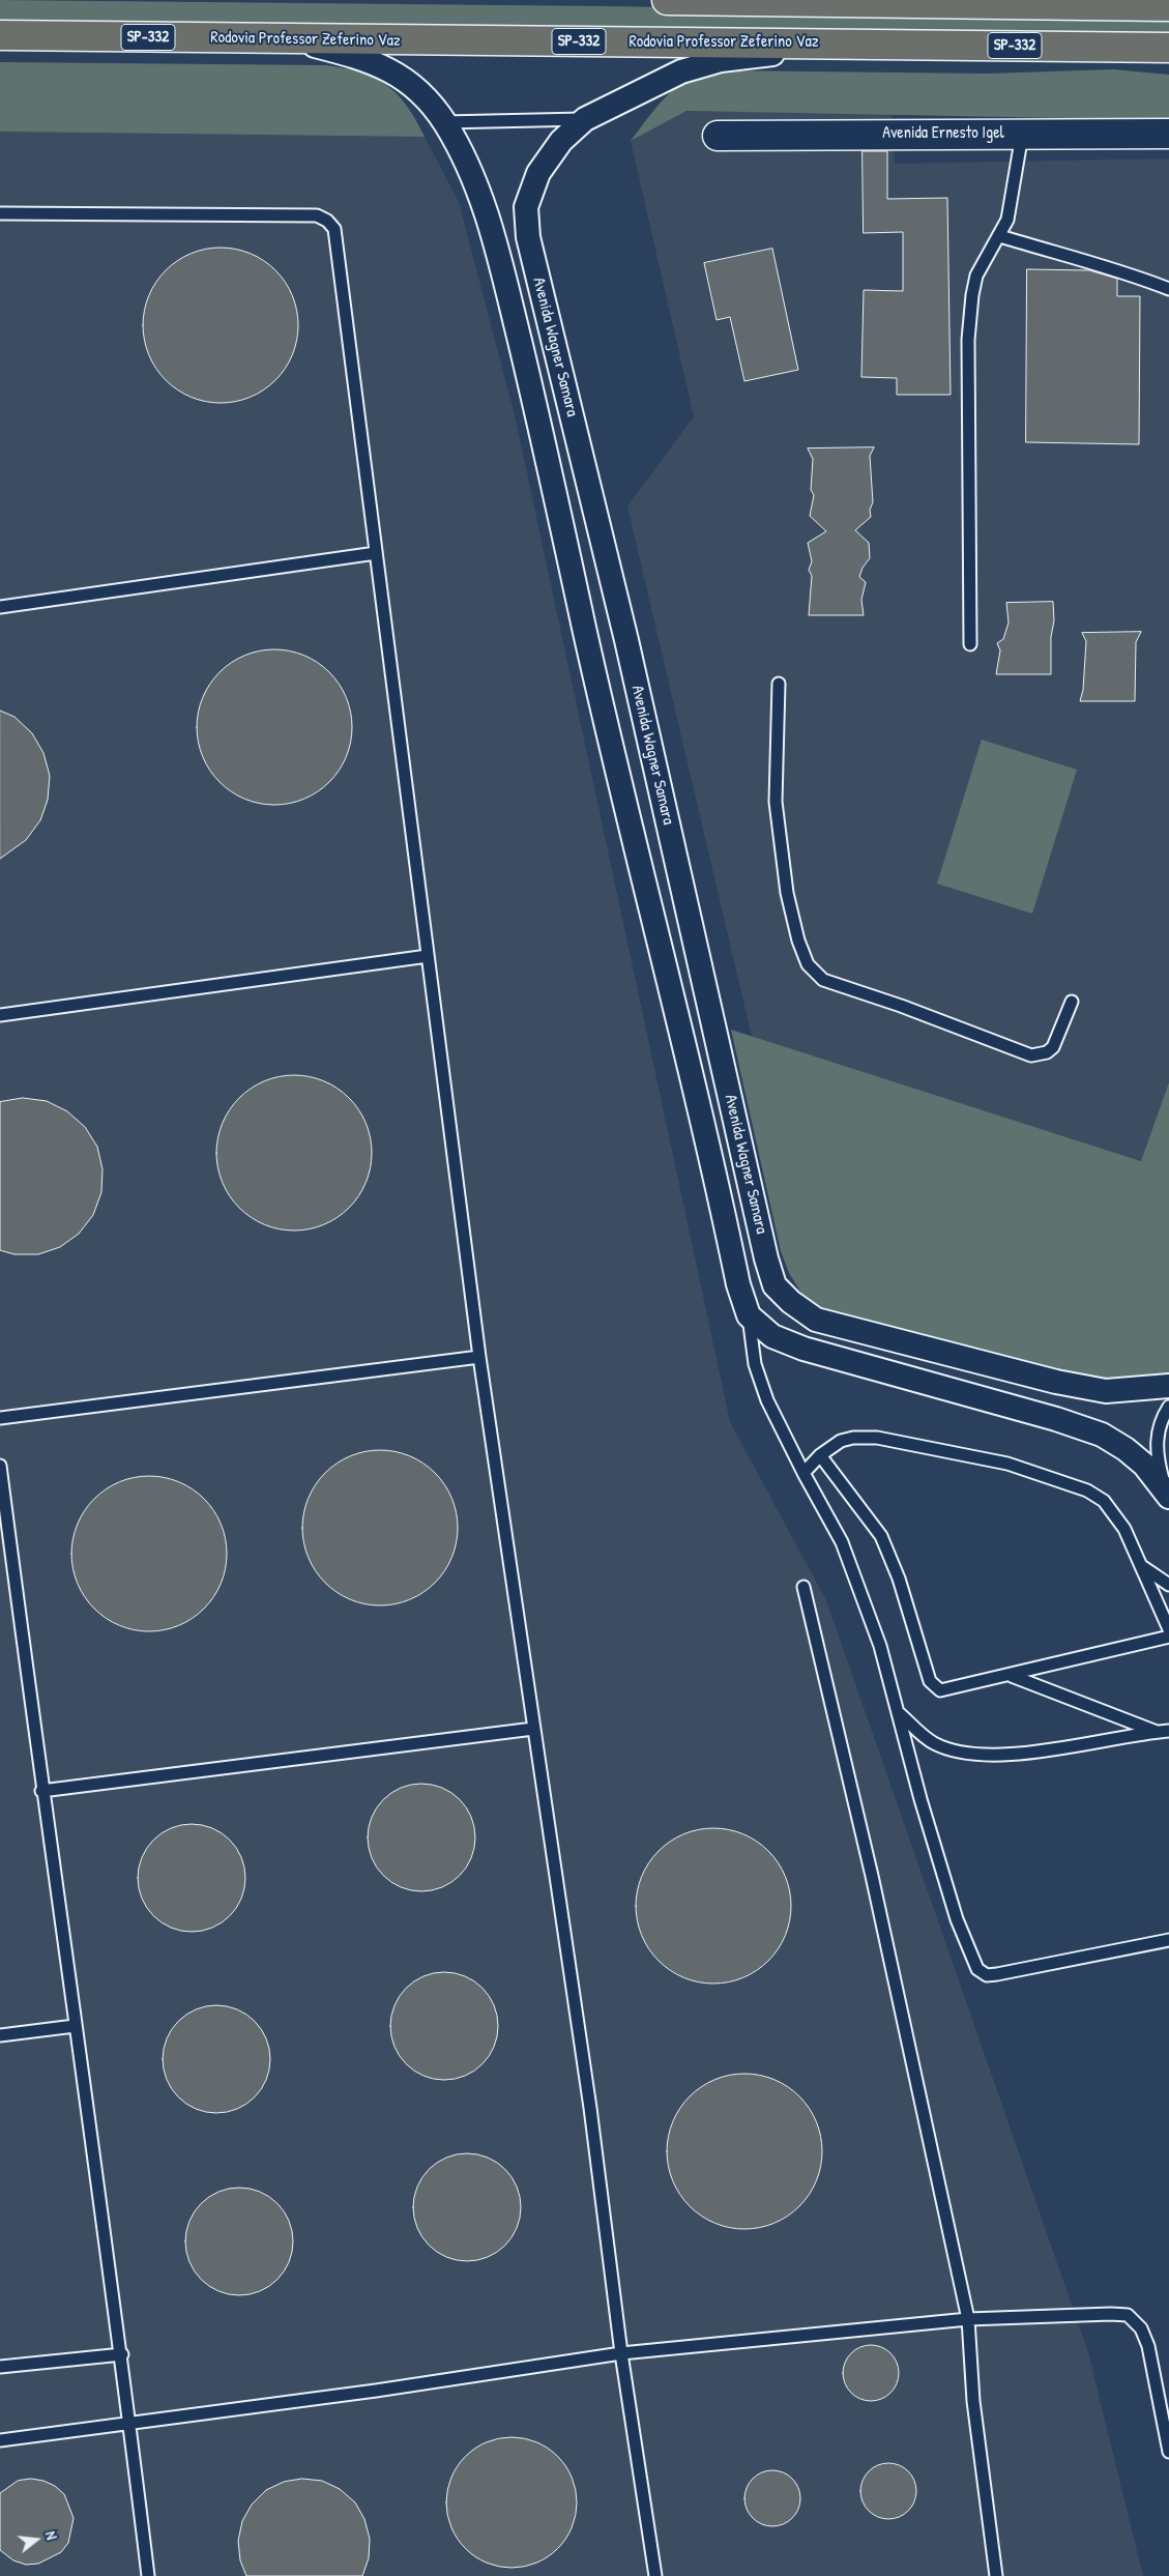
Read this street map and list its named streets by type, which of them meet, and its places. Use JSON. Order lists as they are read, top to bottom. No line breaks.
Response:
{"streets":{"highway":["SP-332","Rodovia Professor Zeferino Vaz"],"street":["Avenida Ernesto Igel","Avenida Wagner Samara"]},"crossings":[["Rodovia Professor Zeferino Vaz","Avenida Wagner Samara"]],"north":"right"}
